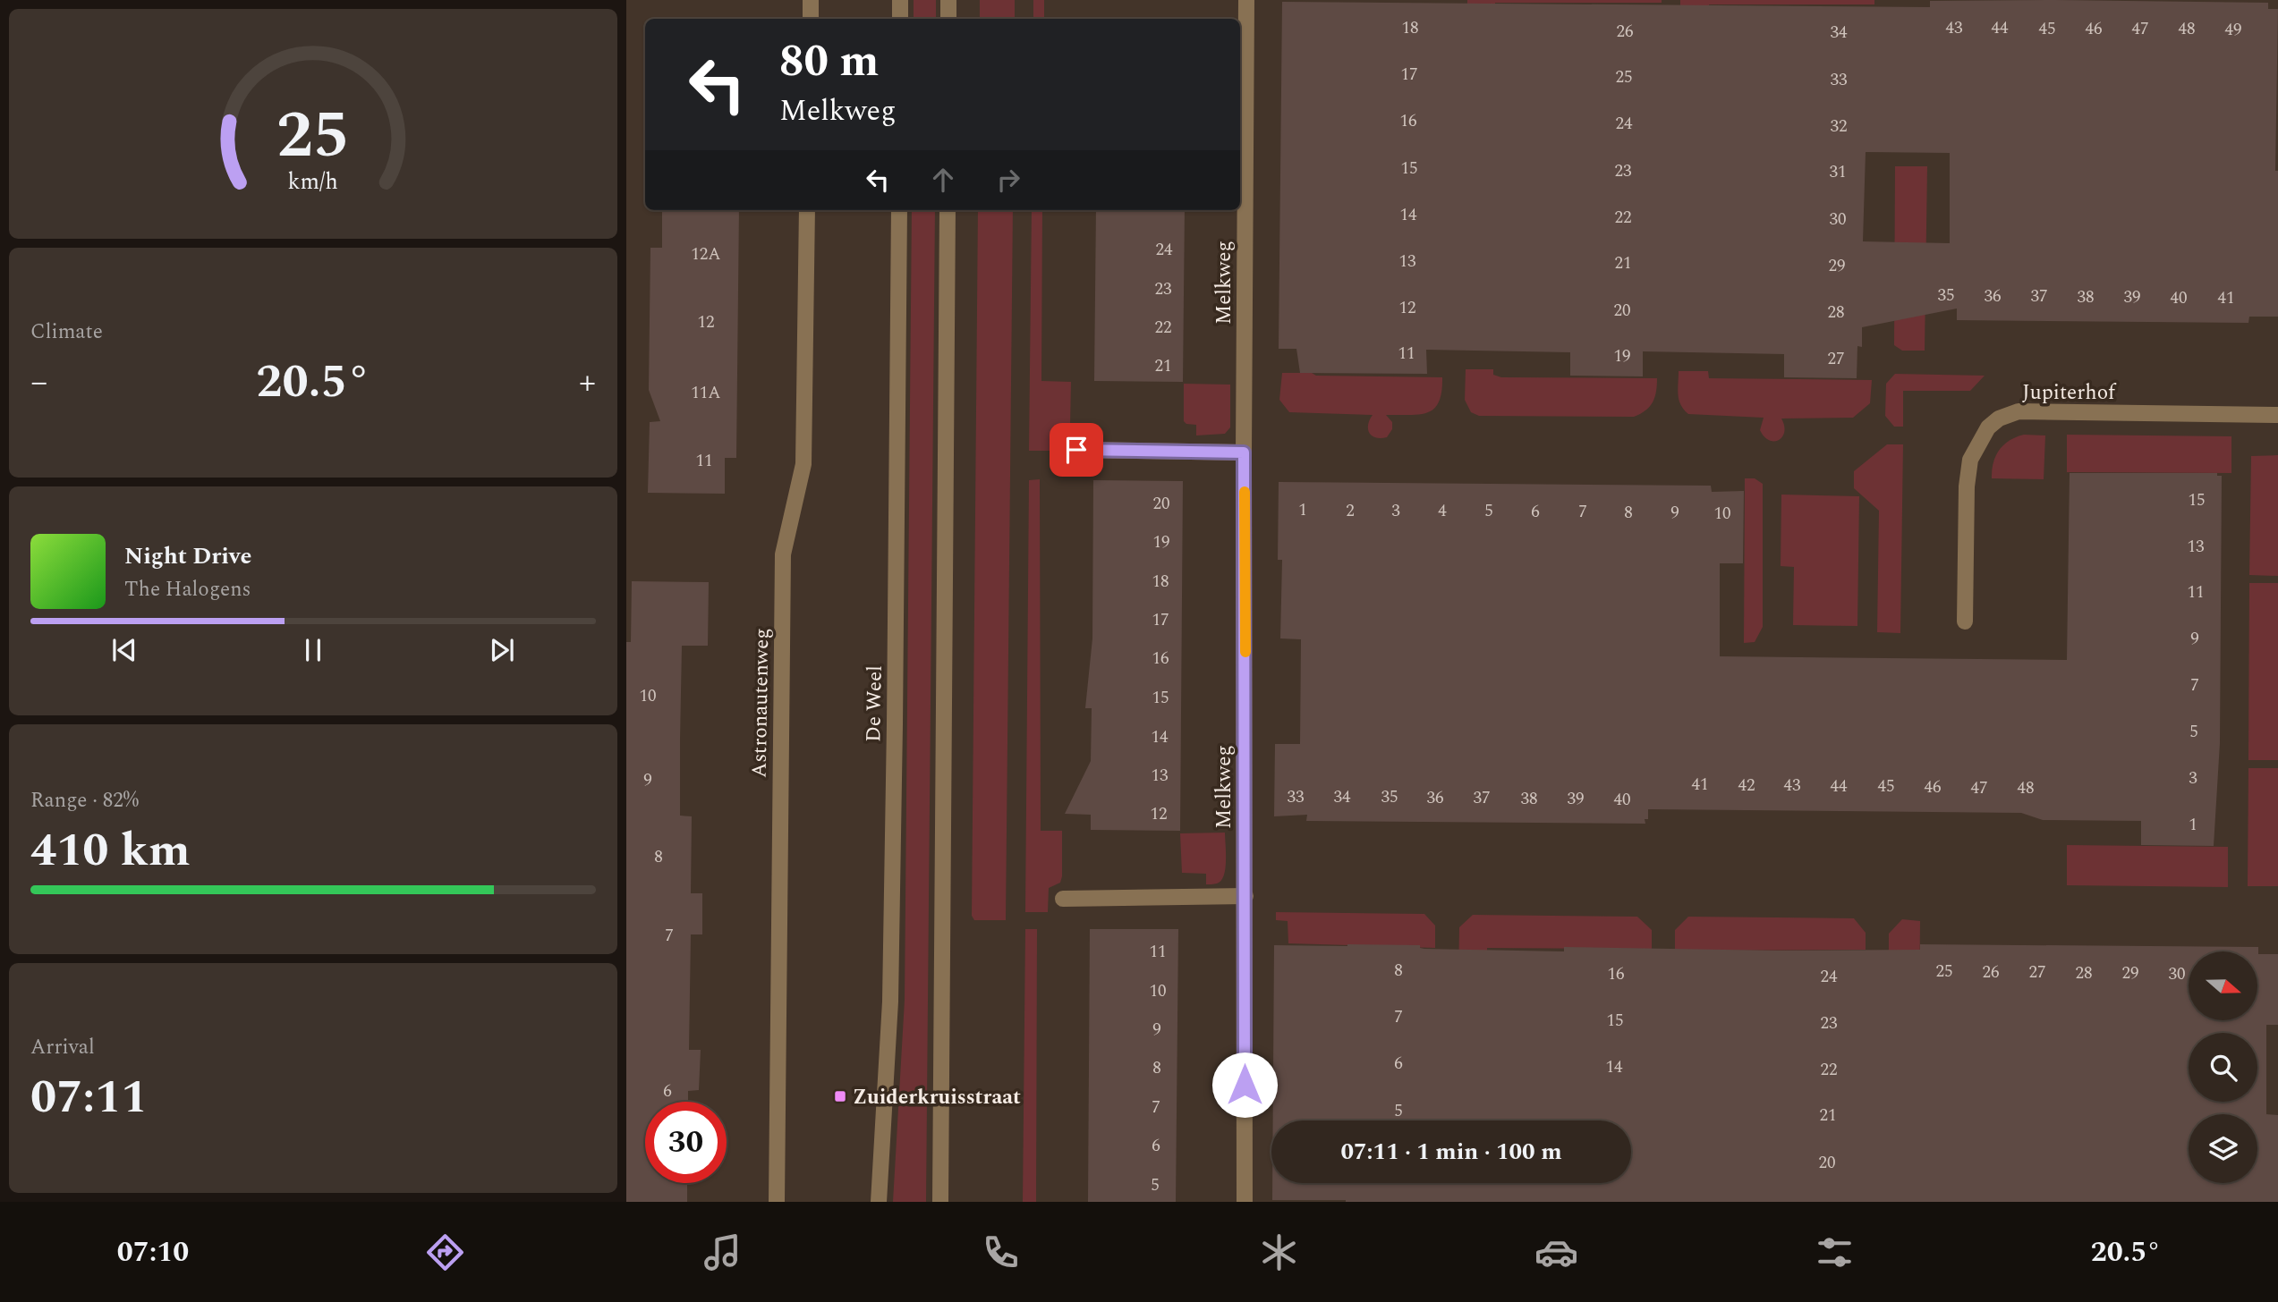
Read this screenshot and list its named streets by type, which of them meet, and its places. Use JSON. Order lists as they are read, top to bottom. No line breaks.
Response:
{"streets":{"street":["Melkweg","Jupiterhof","Astronautenweg","De Weel"]},"places":{"transit":["Zuiderkruisstraat"]},"house_numbers":["18","43","44","45","46","47","48","49","26","34","17","25","33","16","24","32","15","23","31","14","22","30","24","12A","13","21","29","23","35","36","37","38","39","40","41","12","20","28","12","22","11","19","27","21","11A","11","15","20","1","2","3","4","5","6","7","8","9","10","19","13","18","11","17","9","16","7","10","15","5","14","13","3","9","41","42","43","44","45","46","47","48","33","34","35","36","37","38","39","40","12","1","8","7","11","8","25","26","27","28","29","16","30","24","10","7","15","23","9","6","14","8","22","6","7","5","21","6","20","5"],"north":"right","page":{"turn":["80 m","Melkweg"],"tile":["Climate",["Range · 82%","410 km"],["Arrival","07:11"]],"heat":["−","20.5°","+"],"song":["Night Drive","The Halogens"],"limit":"30","trip":"07:11 · 1 min · 100 m","tabs":["07:10","20.5°"],"gauge":["25","km/h"]}}
